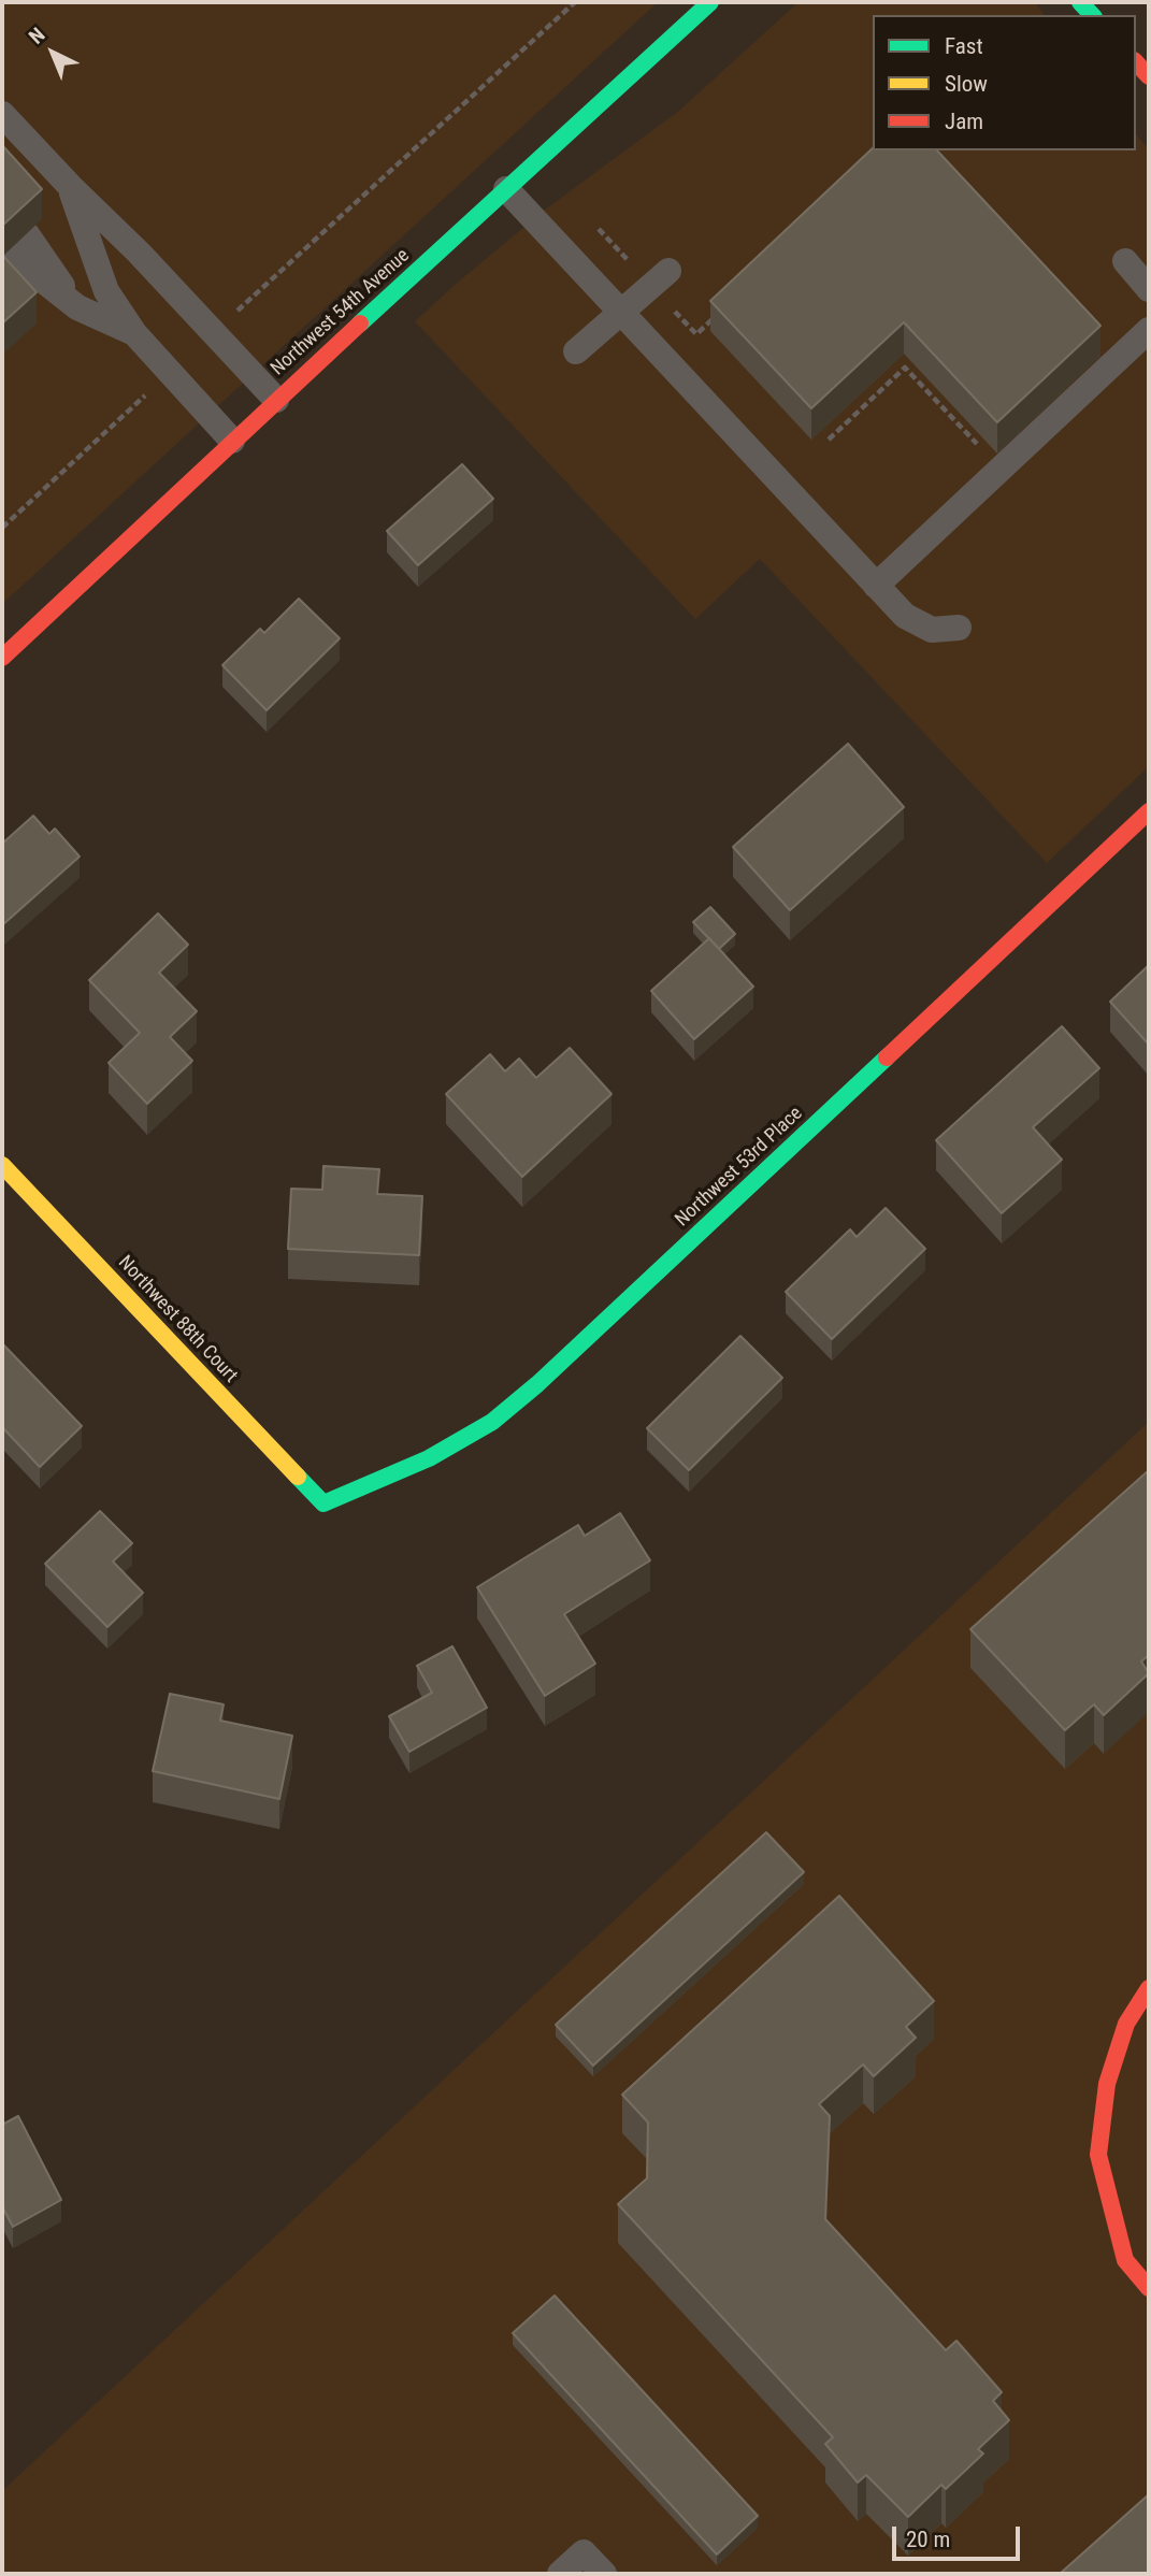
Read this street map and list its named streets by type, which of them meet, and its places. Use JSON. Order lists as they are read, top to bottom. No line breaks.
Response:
{"streets":{"street":["Northwest 54th Avenue","Northwest 53rd Place","Northwest 88th Court"]},"crossings":[["Northwest 53rd Place","Northwest 88th Court"]],"legend":["Fast","Slow","Jam"],"scale_bar":"20 m","north":"top left"}
